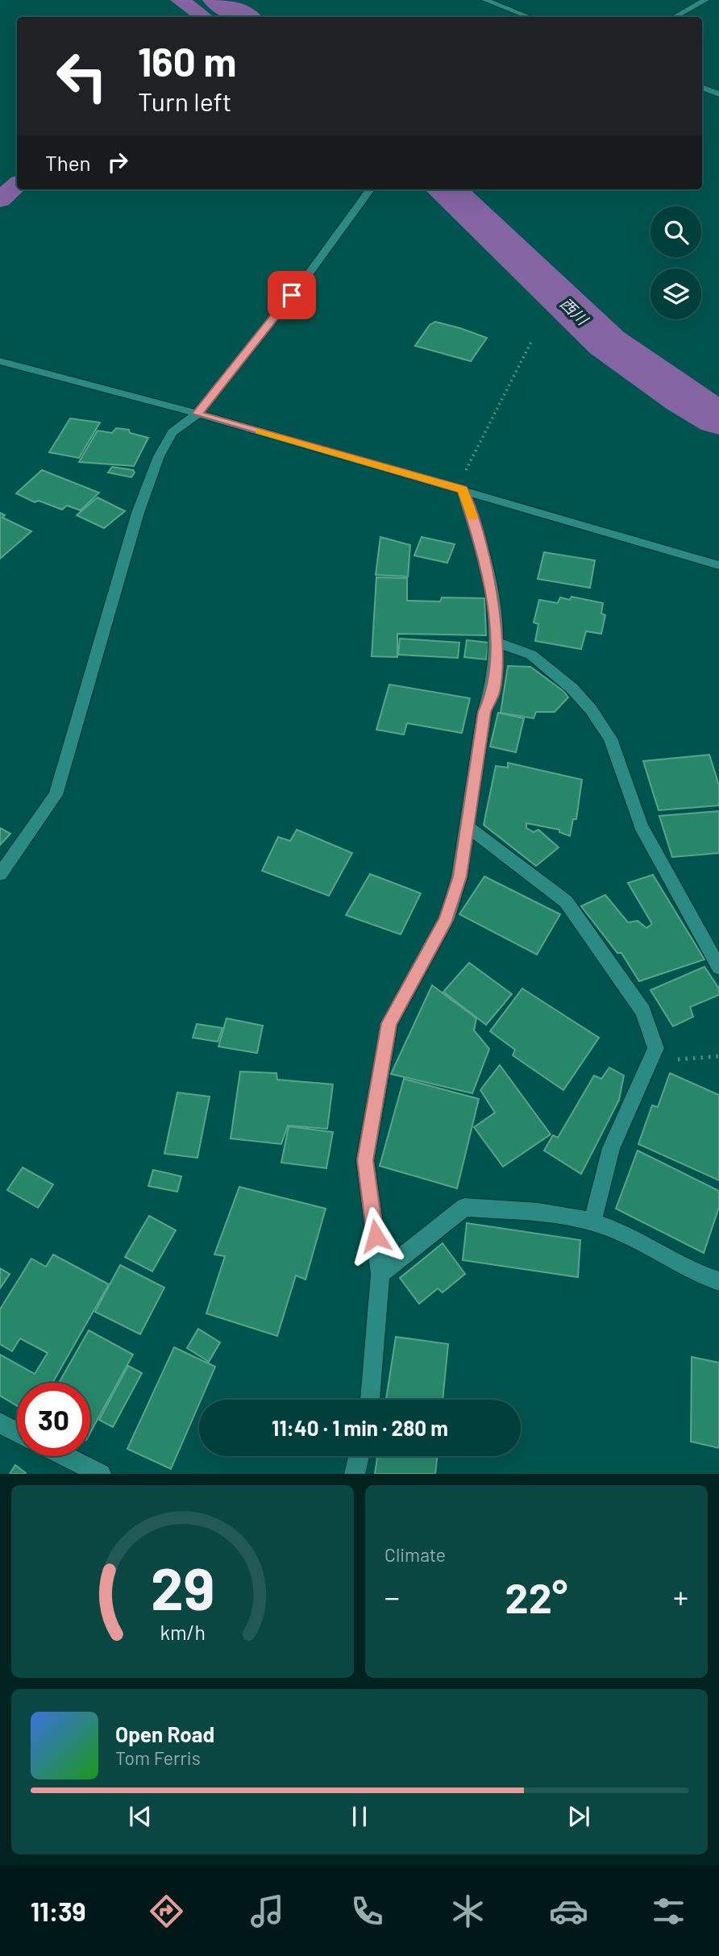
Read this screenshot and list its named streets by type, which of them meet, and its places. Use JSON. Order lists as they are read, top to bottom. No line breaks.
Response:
{"water":["西川"],"page":{"turn":["160 m","Turn left"],"then":"Then","limit":"30","trip":"11:40 · 1 min · 280 m","tile":"Climate","heat":["−","22°","+"],"song":["Open Road","Tom Ferris"],"tabs":"11:39","gauge":["29","km/h"]}}
